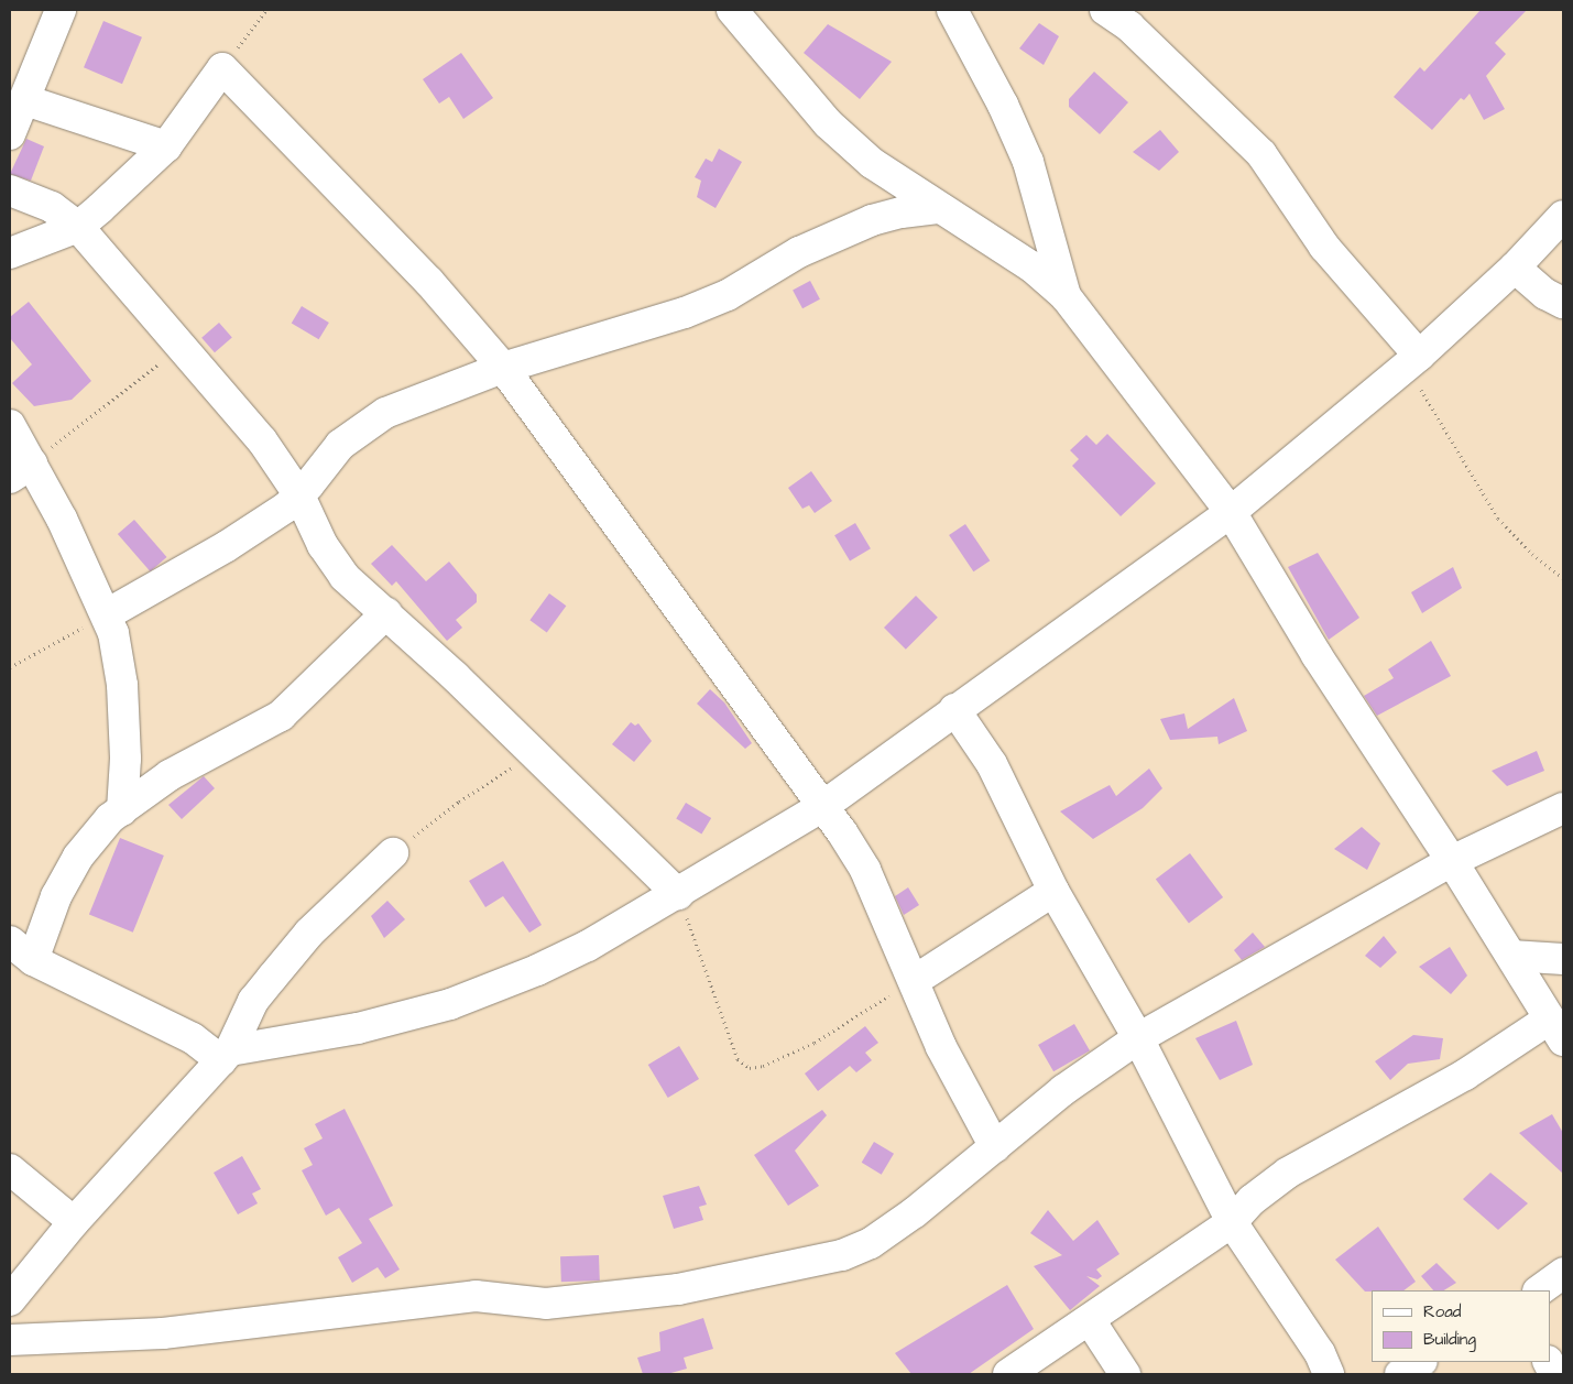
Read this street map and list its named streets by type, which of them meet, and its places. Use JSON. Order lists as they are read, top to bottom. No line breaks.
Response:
{"legend":["Road","Building"]}
